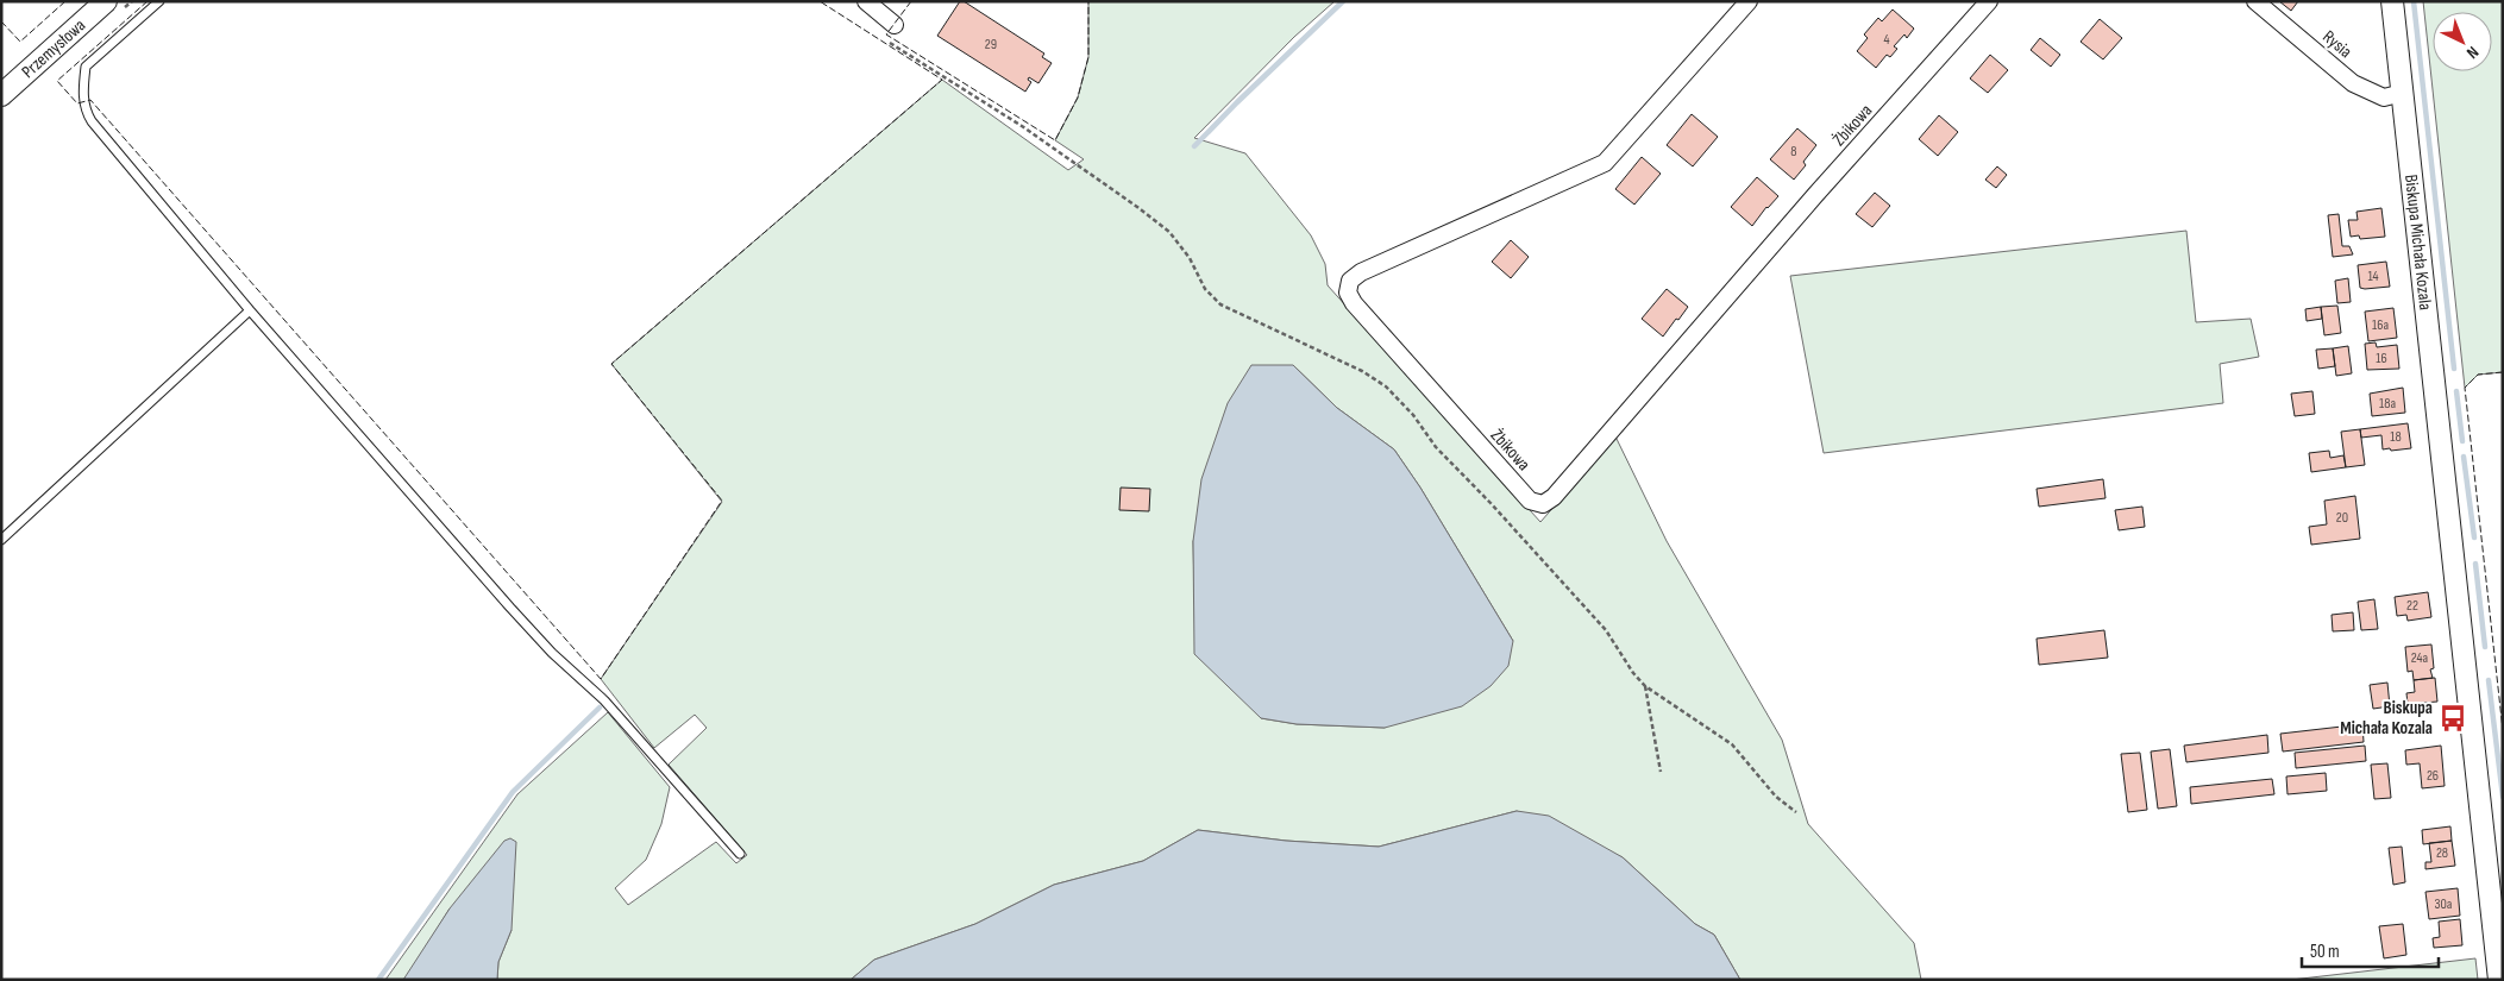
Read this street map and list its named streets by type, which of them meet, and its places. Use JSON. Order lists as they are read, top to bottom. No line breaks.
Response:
{"streets":{"street":["Rysia","Przemysłowa","Żbikowa","Biskupa Michała Kozala"]},"crossings":[["Rysia","Biskupa Michała Kozala"]],"places":{"bus stop":["Biskupa Michała Kozala"]},"house_numbers":["4","29","8","14","16a","16","18a","18","20","22","24a","26","28","30a"],"scale_bar":"50 m","north":"bottom right"}
